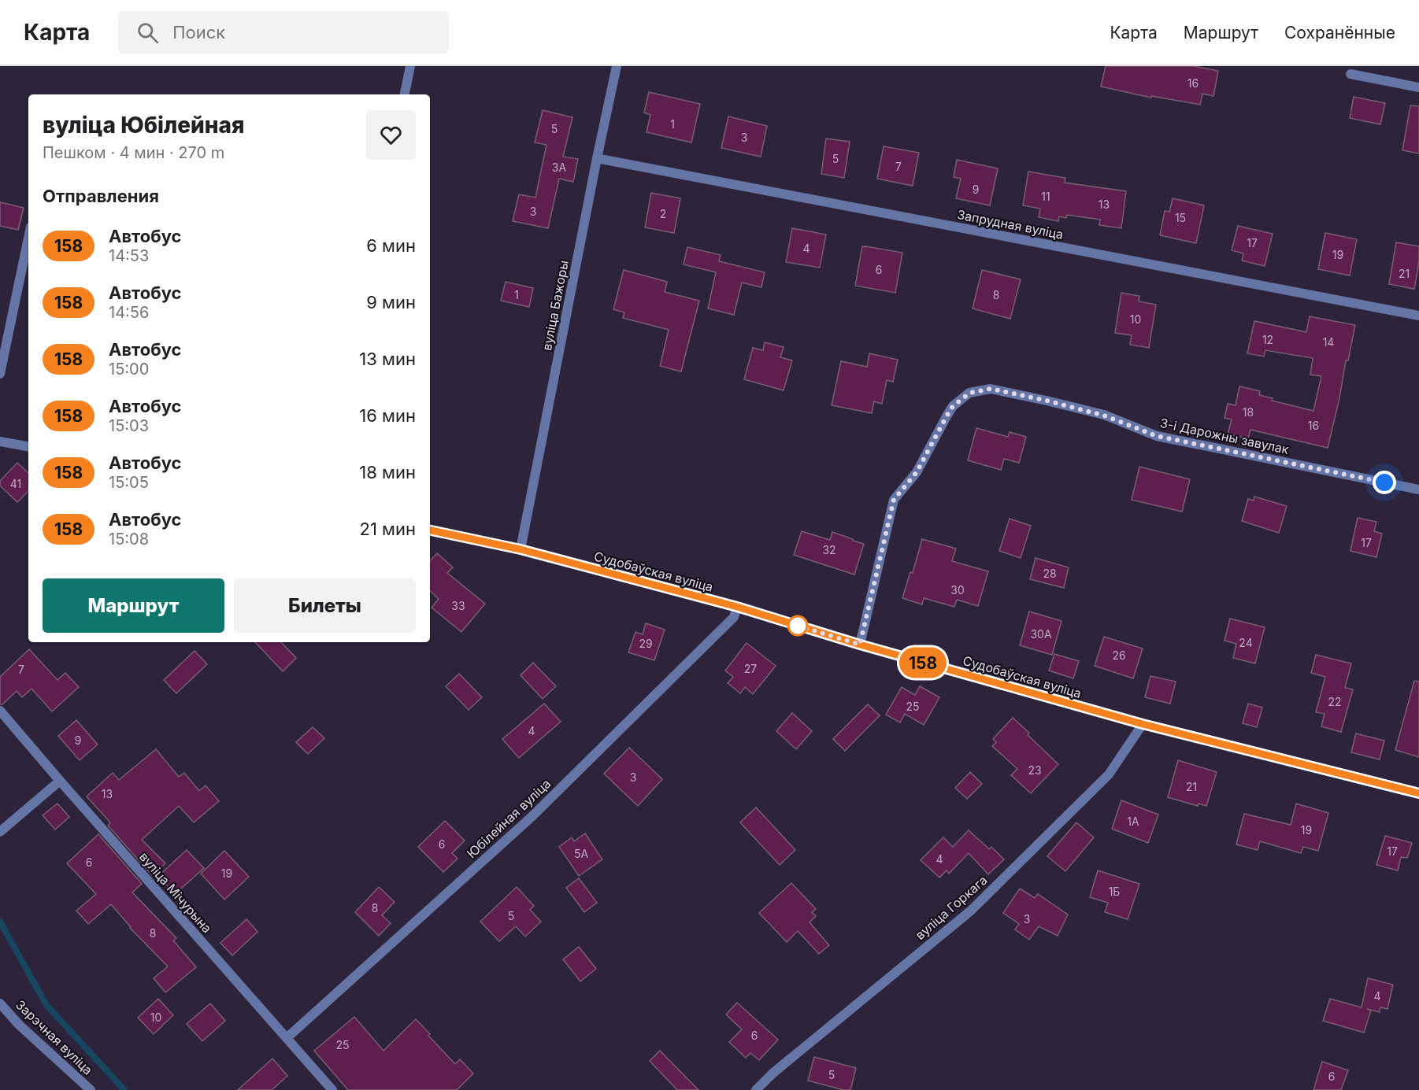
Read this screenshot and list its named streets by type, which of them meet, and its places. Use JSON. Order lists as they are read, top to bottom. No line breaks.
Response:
{"streets":{"street":["Запрудная вуліца","вуліца Бажоры","3-і Дарожны завулак","Судобаўская вуліца","Юбілейная вуліца","вуліца Мічурына","вуліца Горкага","Зарэчная вуліца"]},"crossings":[["Запрудная вуліца","вуліца Бажоры"],["вуліца Бажоры","Судобаўская вуліца"],["3-і Дарожны завулак","Судобаўская вуліца"],["Судобаўская вуліца","Юбілейная вуліца"],["Судобаўская вуліца","вуліца Горкага"],["Юбілейная вуліца","вуліца Мічурына"]],"lines":["bus line 158"],"house_numbers":["16","1","5","3","5","7","3А","9","11","13","3","2","15","17","4","19","6","21","1","8","10","12","14","18","16","41","17","32","28","30","33","30А","24","29","26","27","7","22","25","4","9","23","3","21","13","1А","19","6","17","5А","4","6","19","1Б","8","5","3","8","4","10","6","25","5","6"],"page":{"header":"Карта","search":"Поиск","nav":["Карта","Маршрут","Сохранённые"],"on_map":"158","heading":[["вуліца Юбілейная","Пешком · 4 мин · 270 m"],"Отправления"],"list":[{"mark":"158","name":"Автобус","note":"14:53","value":"6 мин"},{"mark":"158","name":"Автобус","note":"14:56","value":"9 мин"},{"mark":"158","name":"Автобус","note":"15:00","value":"13 мин"},{"mark":"158","name":"Автобус","note":"15:03","value":"16 мин"},{"mark":"158","name":"Автобус","note":"15:05","value":"18 мин"},{"mark":"158","name":"Автобус","note":"15:08","value":"21 мин"}],"buttons":["Маршрут","Билеты"]}}
